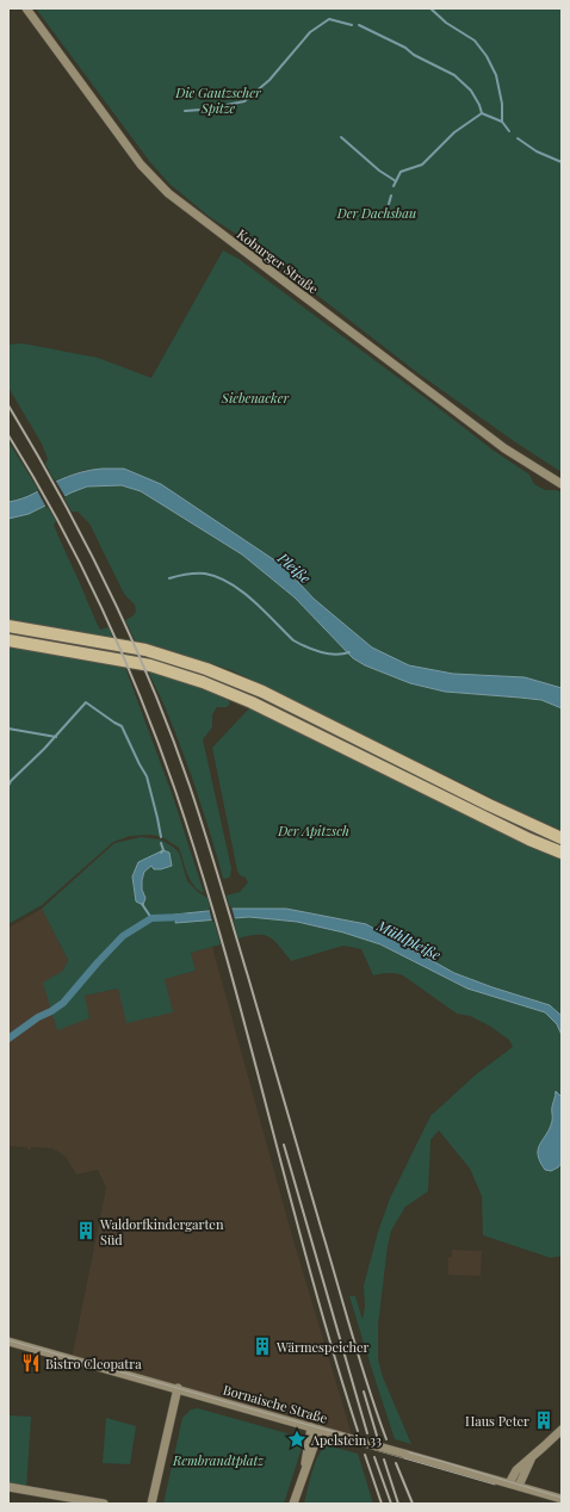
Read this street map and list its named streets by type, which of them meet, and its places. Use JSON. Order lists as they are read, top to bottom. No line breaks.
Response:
{"streets":{"main road":["Koburger Straße","Bornaische Straße"]},"water":["Pleiße","Mühlpleiße"],"parks":["Die Gautzscher Spitze","Der Dachsbau","Siebenacker","Der Apitzsch","Rembrandtplatz"],"places":{"building":["Waldorfkindergarten Süd","Wärmespeicher","Haus Peter"],"restaurant":["Bistro Cleopatra"],"place":["Apelstein 33"]}}
